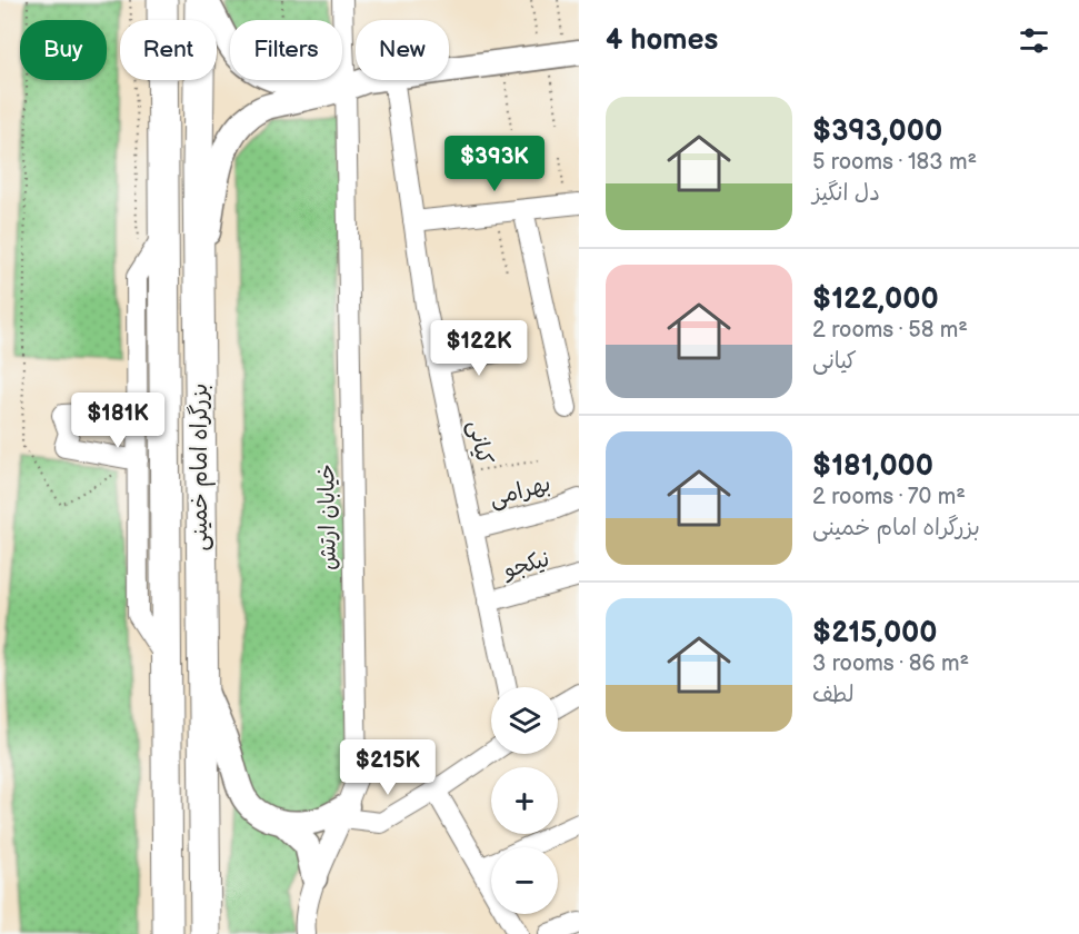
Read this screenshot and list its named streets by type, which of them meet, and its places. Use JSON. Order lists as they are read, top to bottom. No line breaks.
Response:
{"streets":{"highway":["بزرگراه امام خمینی"],"street":["کیانی","بهرامی","خیابان ارتش","نیکجو"]},"crossings":[["کیانی","بهرامی"],["کیانی","نیکجو"]],"page":{"heading":"4 homes","chip":["Buy","Rent","Filters","New"],"list":[{"name":"$393,000","note":"5 rooms · 183 m² · دل انگیز"},{"name":"$122,000","note":"2 rooms · 58 m² · کیانی"},{"name":"$181,000","note":"2 rooms · 70 m² · بزرگراه امام خمینی"},{"name":"$215,000","note":"3 rooms · 86 m² · لطف"}],"price":["$393K","$122K","$181K","$215K"],"map_buttons":["+","−"]}}
